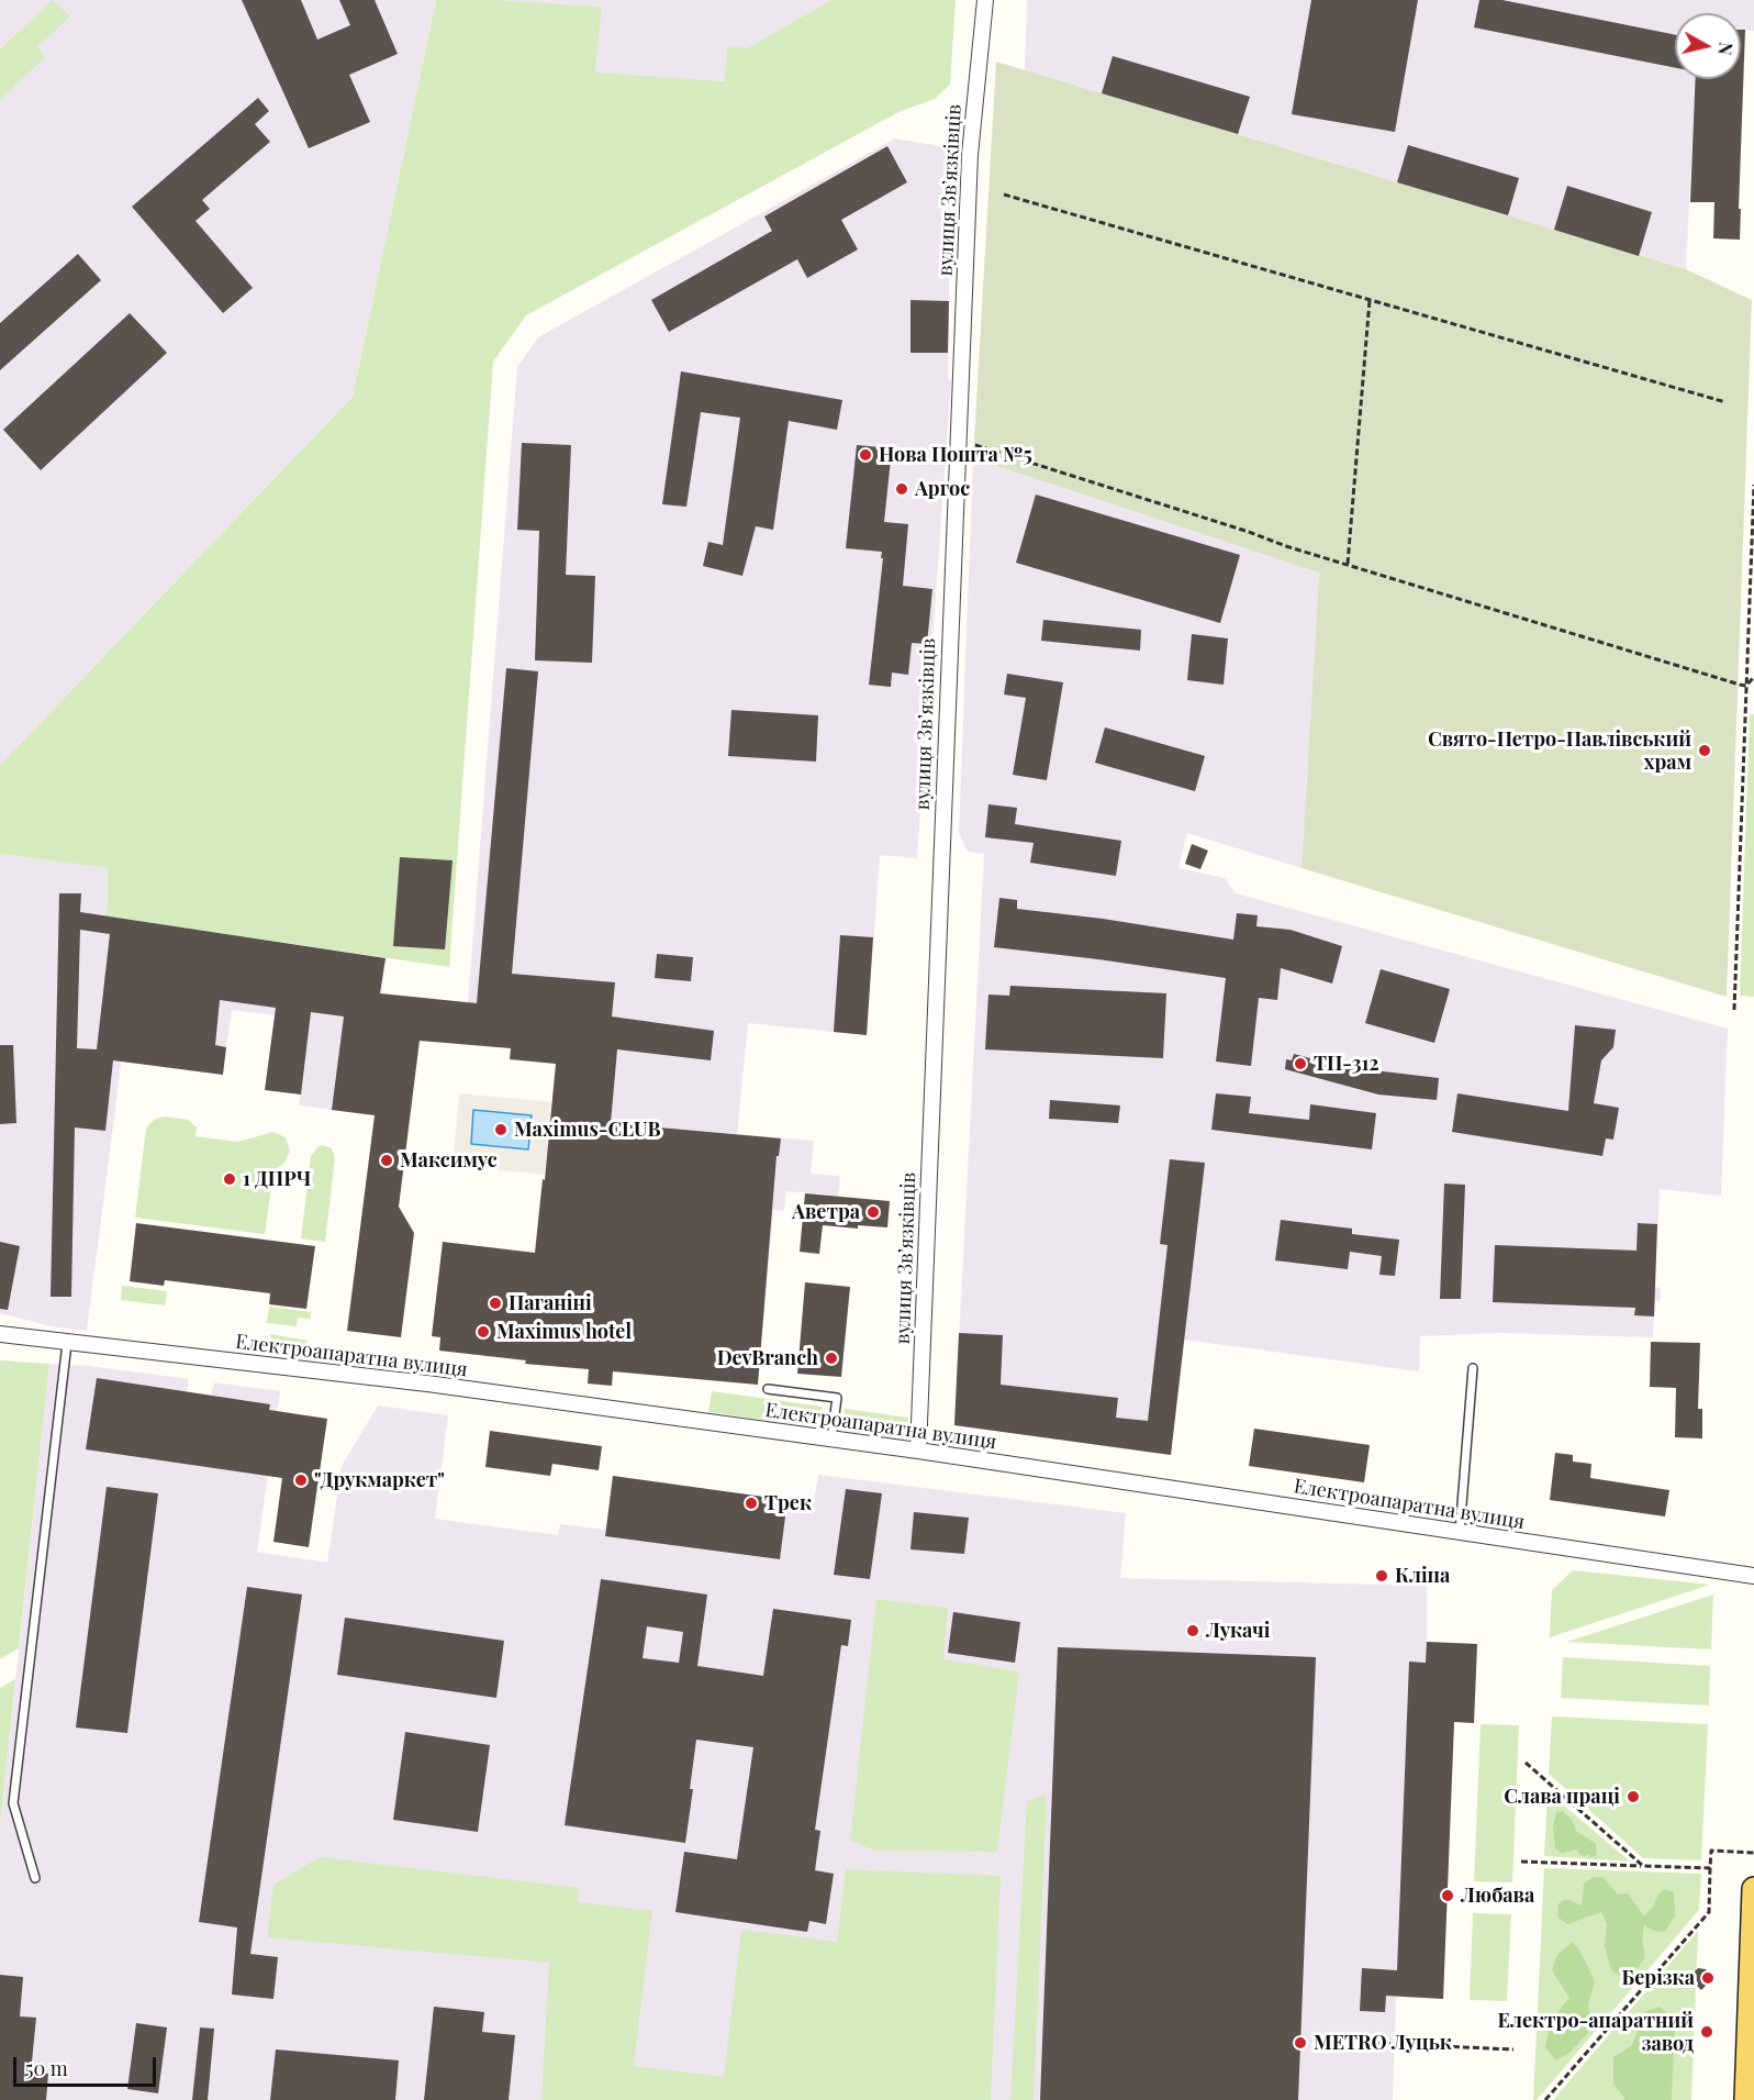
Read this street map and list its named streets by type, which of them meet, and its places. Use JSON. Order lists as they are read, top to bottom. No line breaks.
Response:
{"streets":{"street":["вулиця Звʼязківців","Електроапаратна вулиця"]},"crossings":[["вулиця Звʼязківців","Електроапаратна вулиця"]],"places":["Нова Пошта №5","Аргос","Свято-Петро-Павлівський храм","ТП-312","Maximus-CLUB","Максимус","1 ДПРЧ","Аветра","Паганіні","Maximus hotel","DevBranch","\"Друкмаркет\"","Трек","Кліпа","Лукачі","Слава праці","Любава","Берізка","Електро-апаратний завод","METRO Луцьк"],"scale_bar":"50 m","north":"right"}
